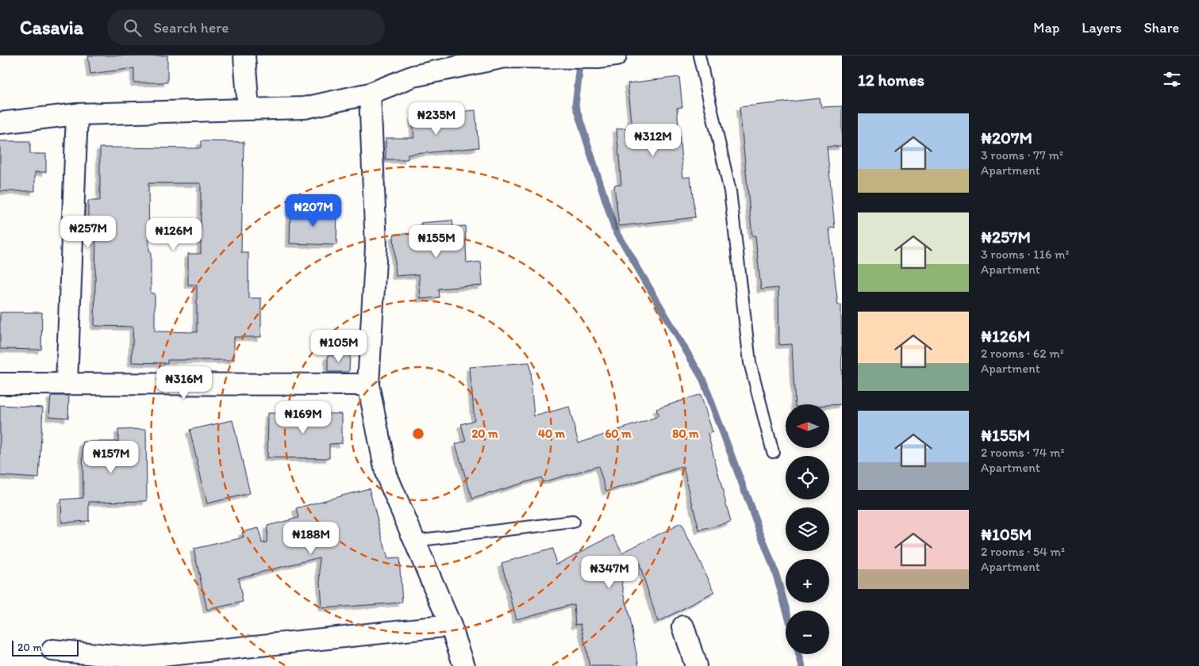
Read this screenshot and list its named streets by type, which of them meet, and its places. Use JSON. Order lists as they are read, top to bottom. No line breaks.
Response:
{"scale_bar":"20 m","north":"left","page":{"header":"Casavia","search":"Search here","nav":["Map","Layers","Share"],"heading":"12 homes","price":["₦235M","₦312M","₦207M","₦257M","₦126M","₦155M","₦105M","₦316M","₦169M","₦157M","₦188M","₦347M"],"list":[{"name":"₦207M","note":"3 rooms · 77 m² · Apartment"},{"name":"₦257M","note":"3 rooms · 116 m² · Apartment"},{"name":"₦126M","note":"2 rooms · 62 m² · Apartment"},{"name":"₦155M","note":"2 rooms · 74 m² · Apartment"},{"name":"₦105M","note":"2 rooms · 54 m² · Apartment"}],"map_buttons":["+","−"],"scale":"20 m"},"rings":["20 m","40 m","60 m","80 m"]}
